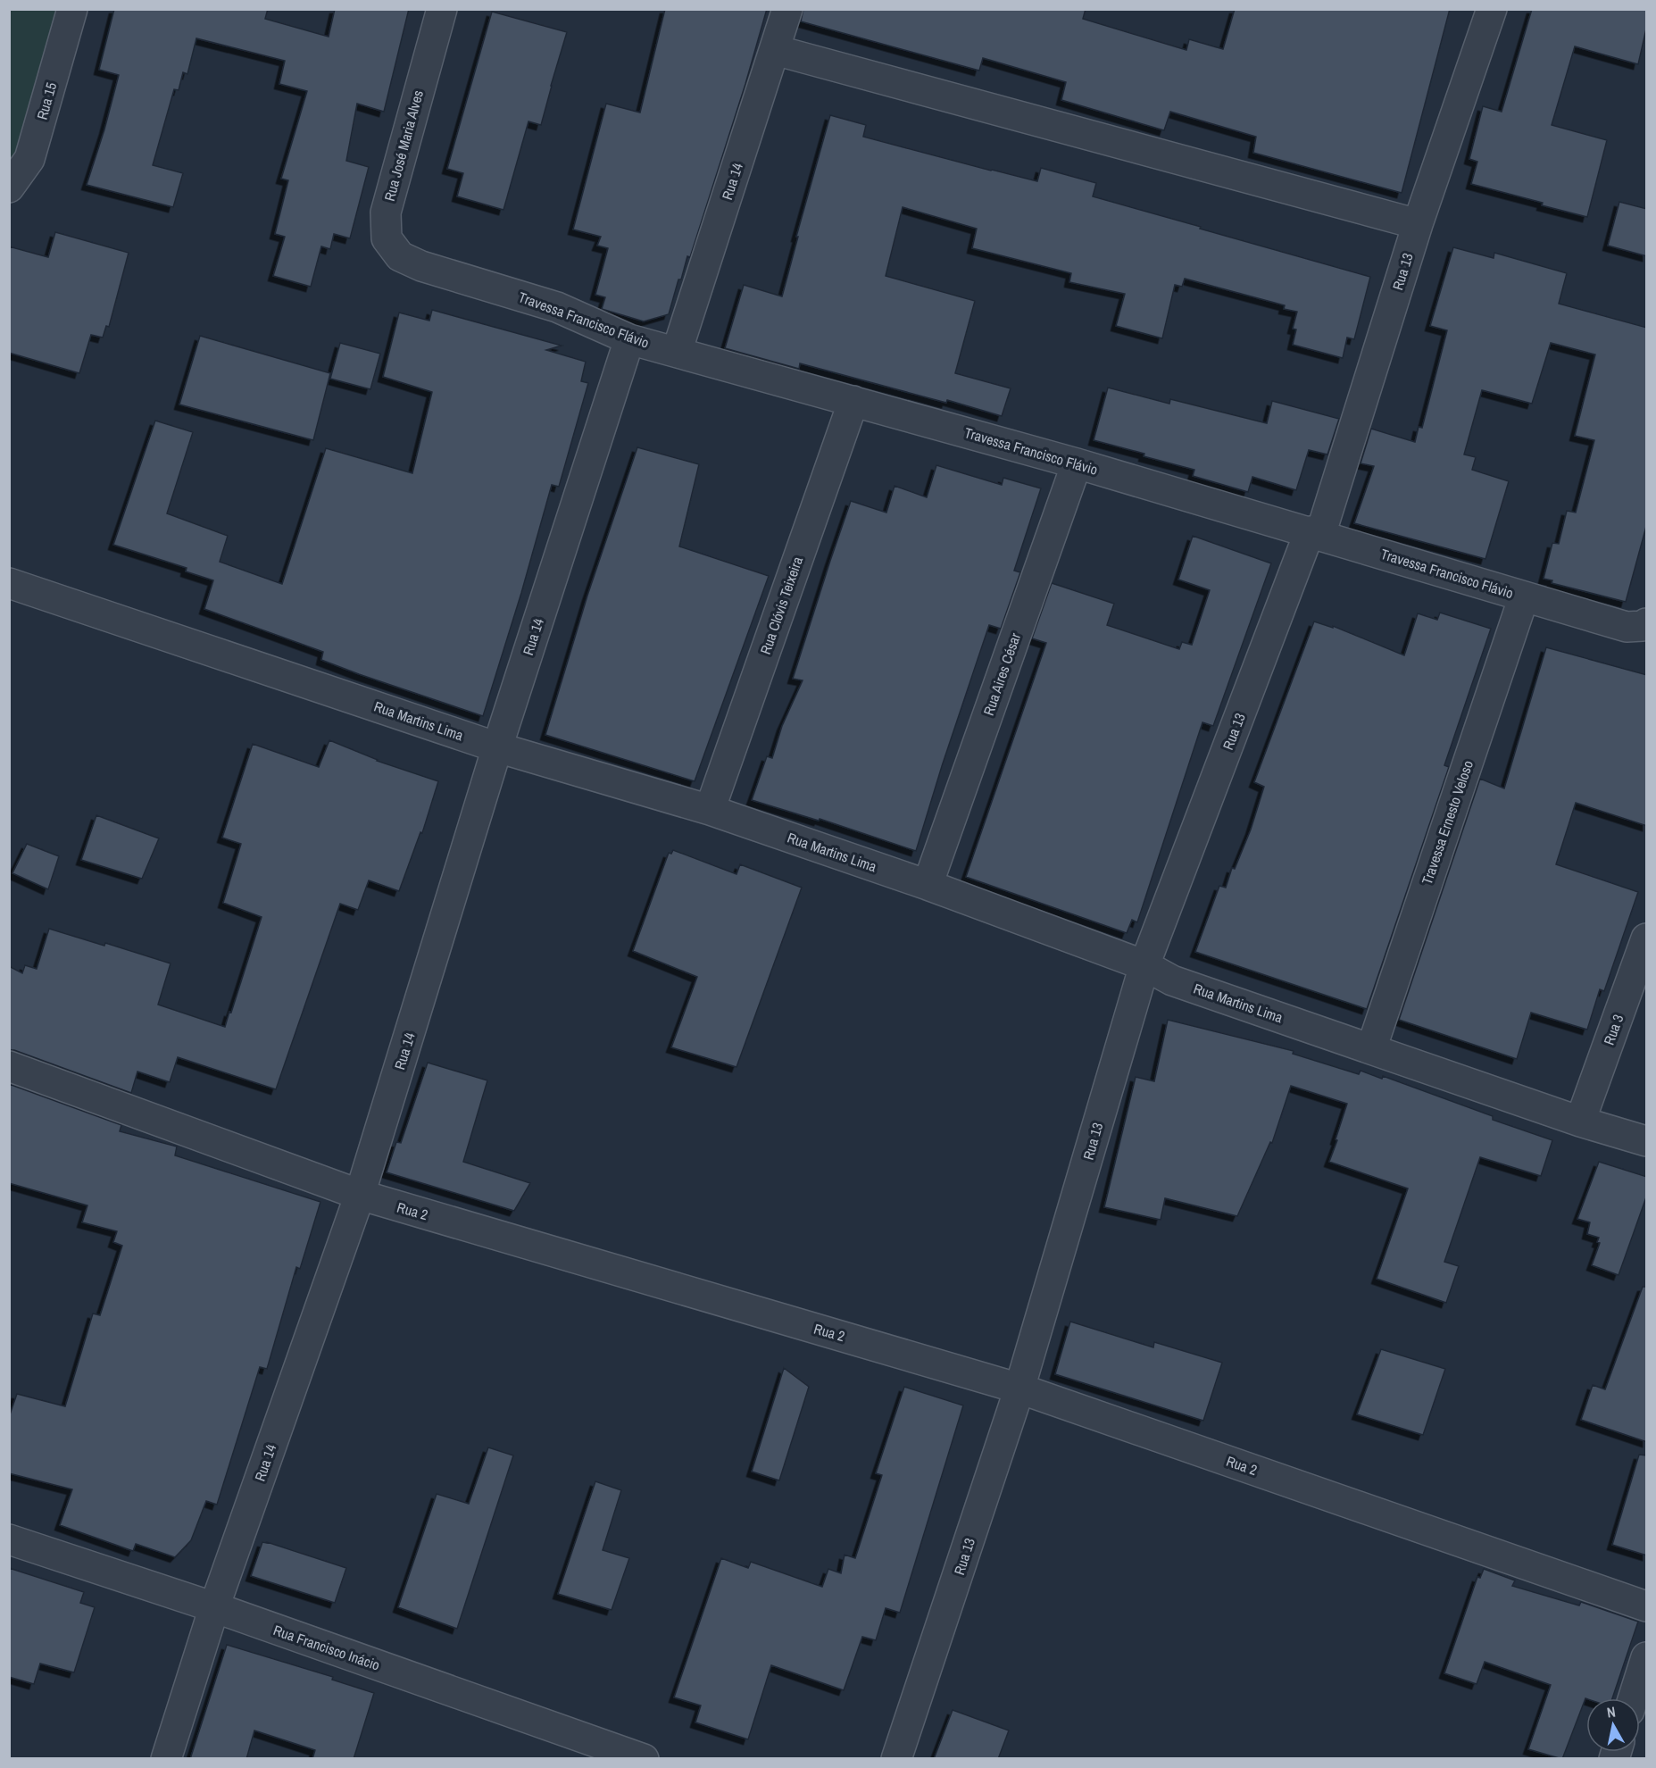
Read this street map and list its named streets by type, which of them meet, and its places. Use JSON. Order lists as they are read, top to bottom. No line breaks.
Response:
{"streets":{"street":["Rua 15","Rua José Maria Alves","Rua 14","Rua 13","Travessa Francisco Flávio","Rua Clóvis Teixeira","Rua Aires César","Rua Martins Lima","Travessa Ernesto Veloso","Rua 3","Rua 2","Rua Francisco Inácio"]},"crossings":[["Rua José Maria Alves","Travessa Francisco Flávio"],["Rua 14","Travessa Francisco Flávio"],["Rua 14","Rua Martins Lima"],["Rua 14","Rua 2"],["Rua 14","Rua Francisco Inácio"],["Rua 13","Travessa Francisco Flávio"],["Rua 13","Rua Martins Lima"],["Rua 13","Rua 2"],["Travessa Francisco Flávio","Rua Clóvis Teixeira"],["Travessa Francisco Flávio","Rua Aires César"],["Travessa Francisco Flávio","Travessa Ernesto Veloso"],["Rua Clóvis Teixeira","Rua Martins Lima"],["Rua Aires César","Rua Martins Lima"],["Rua Martins Lima","Travessa Ernesto Veloso"],["Rua Martins Lima","Rua 3"]],"north":"top"}
